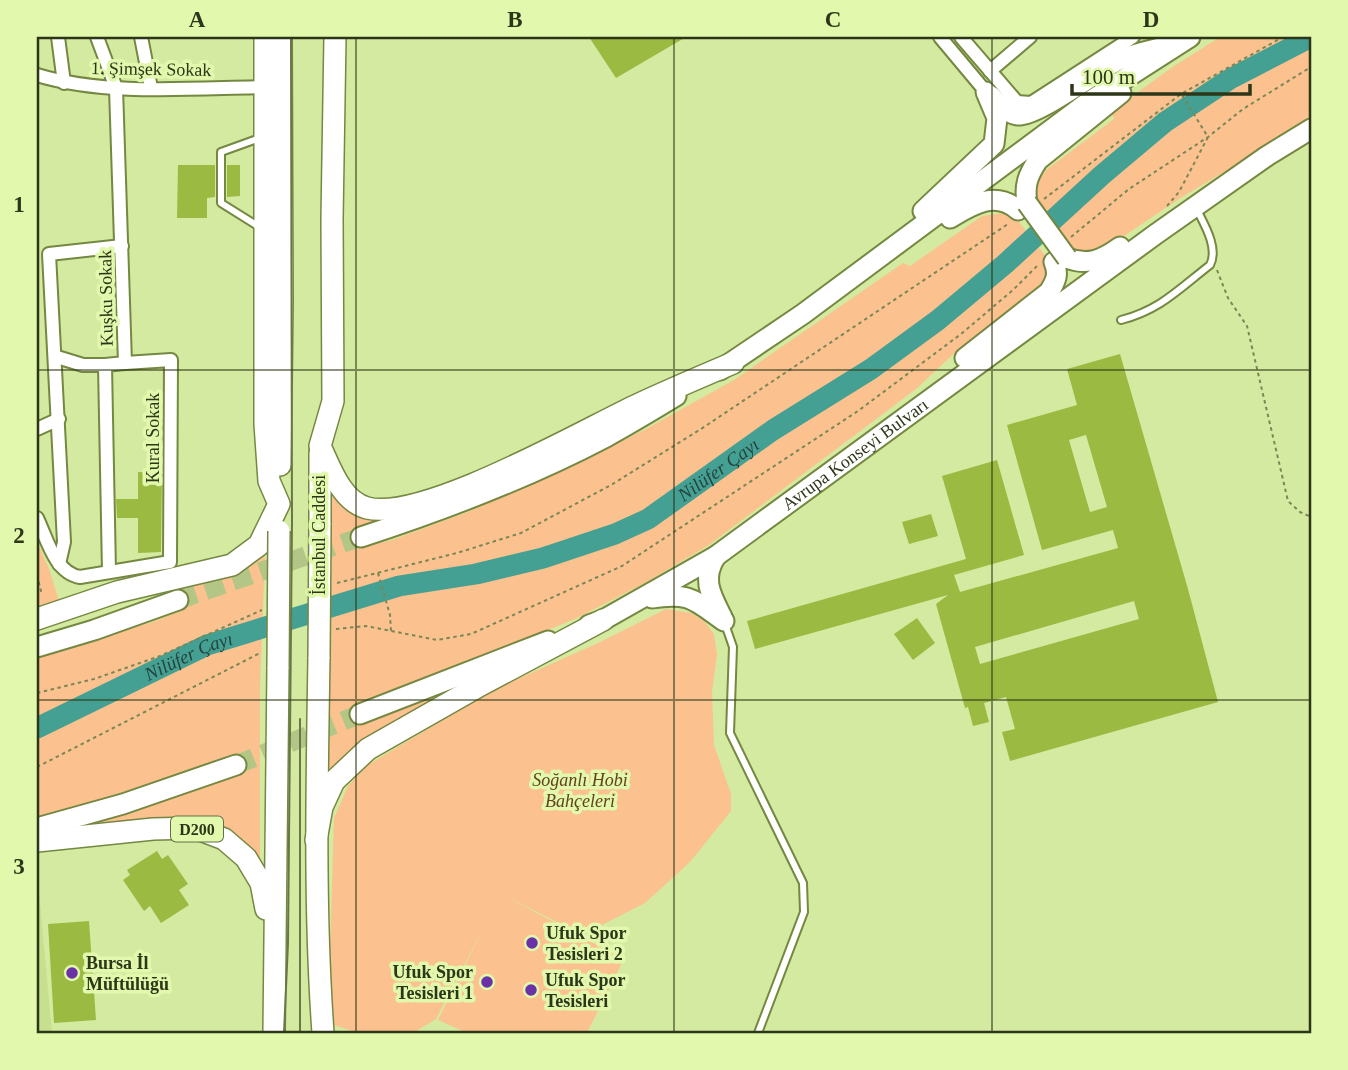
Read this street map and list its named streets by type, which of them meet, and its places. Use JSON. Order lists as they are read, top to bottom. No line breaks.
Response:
{"streets":{"highway":["İstanbul Caddesi","D200"],"main road":["Avrupa Konseyi Bulvarı"],"street":["1. Şimşek Sokak","Kuşku Sokak","Kural Sokak"]},"crossings":[["1. Şimşek Sokak","Kuşku Sokak"],["Kuşku Sokak","Kural Sokak"]],"water":["Nilüfer Çayı"],"parks":["Soğanlı Hobi Bahçeleri"],"places":["Ufuk Spor Tesisleri 2","Bursa İl Müftülüğü","Ufuk Spor Tesisleri 1","Ufuk Spor Tesisleri"],"scale_bar":"100 m","grid":{"columns":["A","B","C","D"],"rows":["1","2","3"]}}
